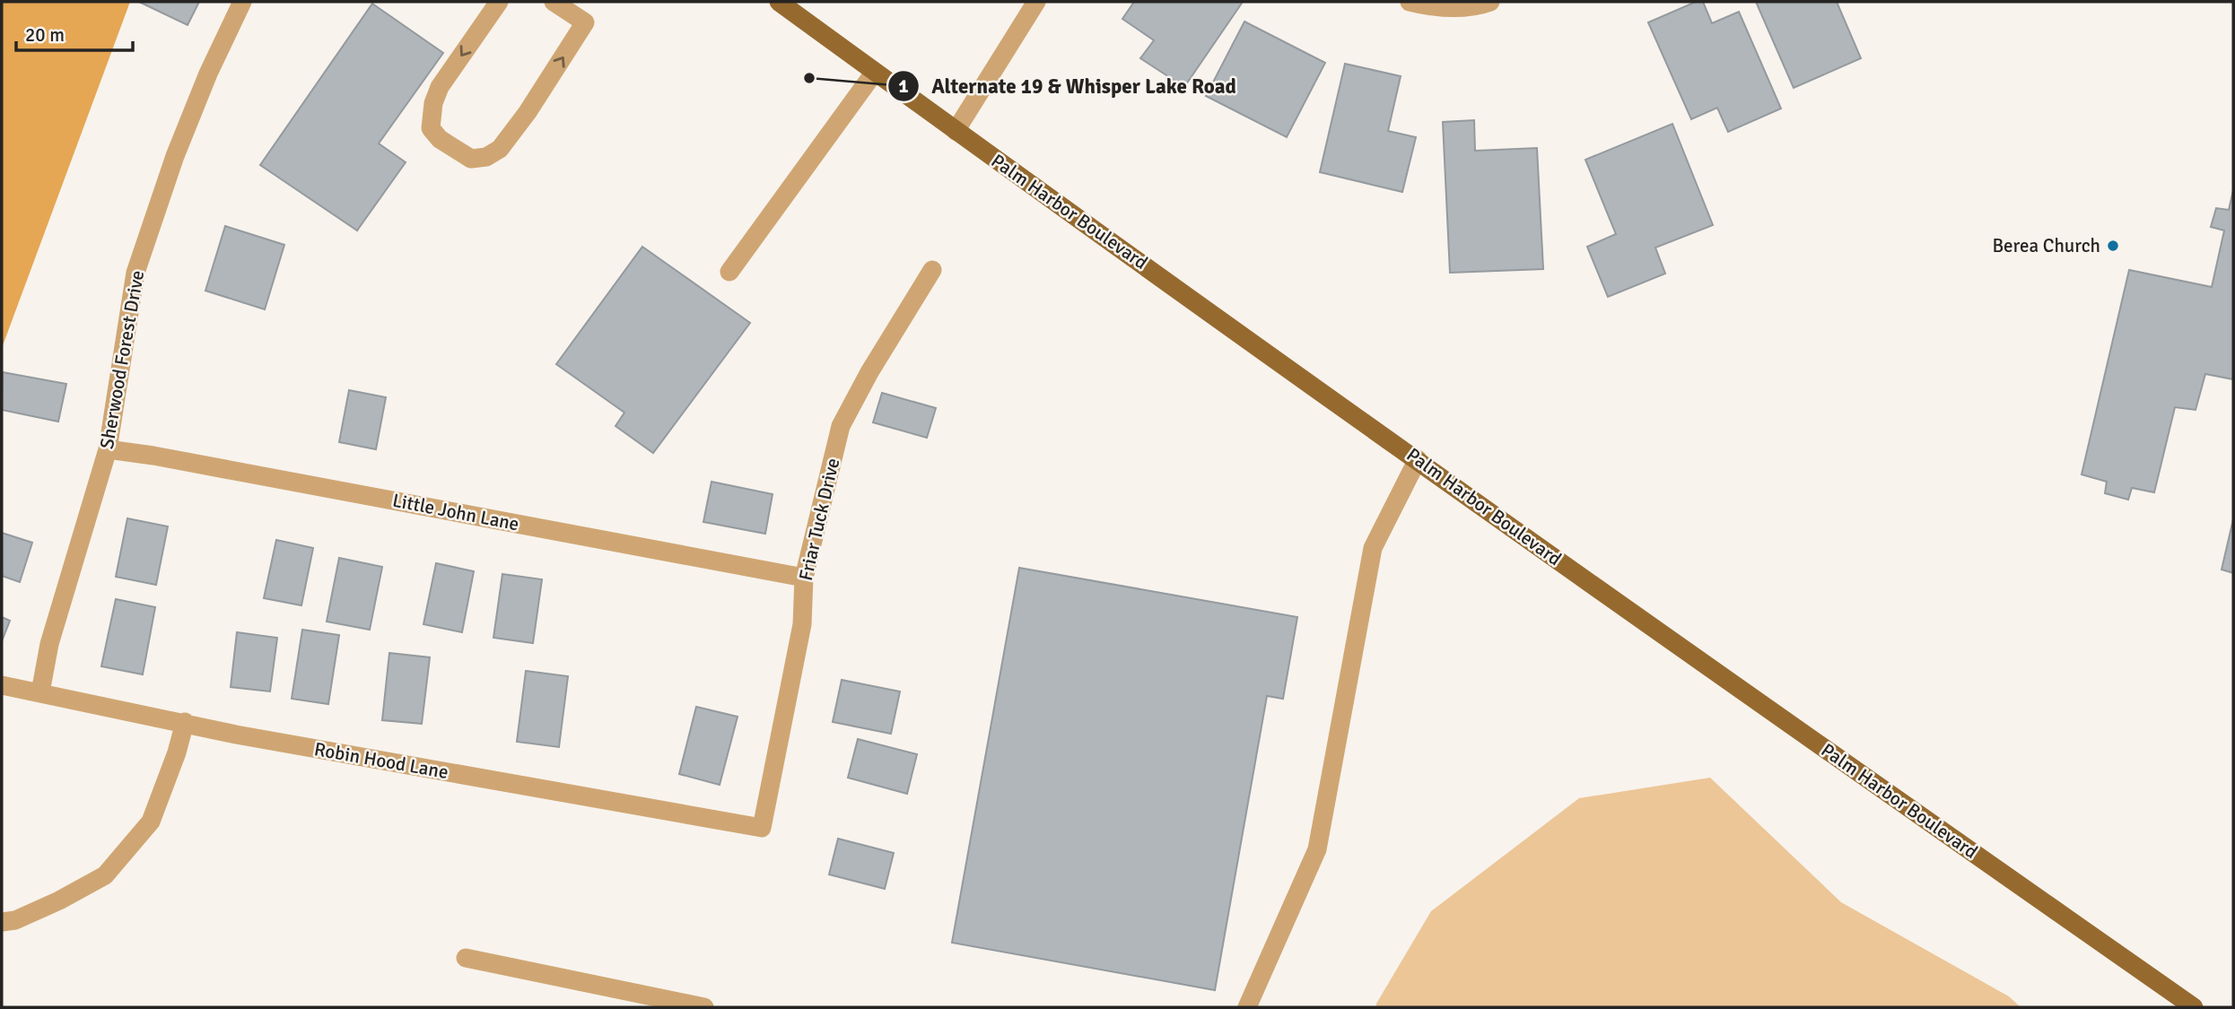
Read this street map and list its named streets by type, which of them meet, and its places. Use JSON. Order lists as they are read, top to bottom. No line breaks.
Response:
{"streets":{"main road":["Palm Harbor Boulevard"],"street":["Sherwood Forest Drive","Little John Lane","Friar Tuck Drive","Robin Hood Lane"]},"crossings":[["Sherwood Forest Drive","Little John Lane"],["Sherwood Forest Drive","Robin Hood Lane"],["Little John Lane","Friar Tuck Drive"],["Friar Tuck Drive","Robin Hood Lane"]],"places":["Alternate 19 & Whisper Lake Road","Berea Church"],"scale_bar":"20 m"}
